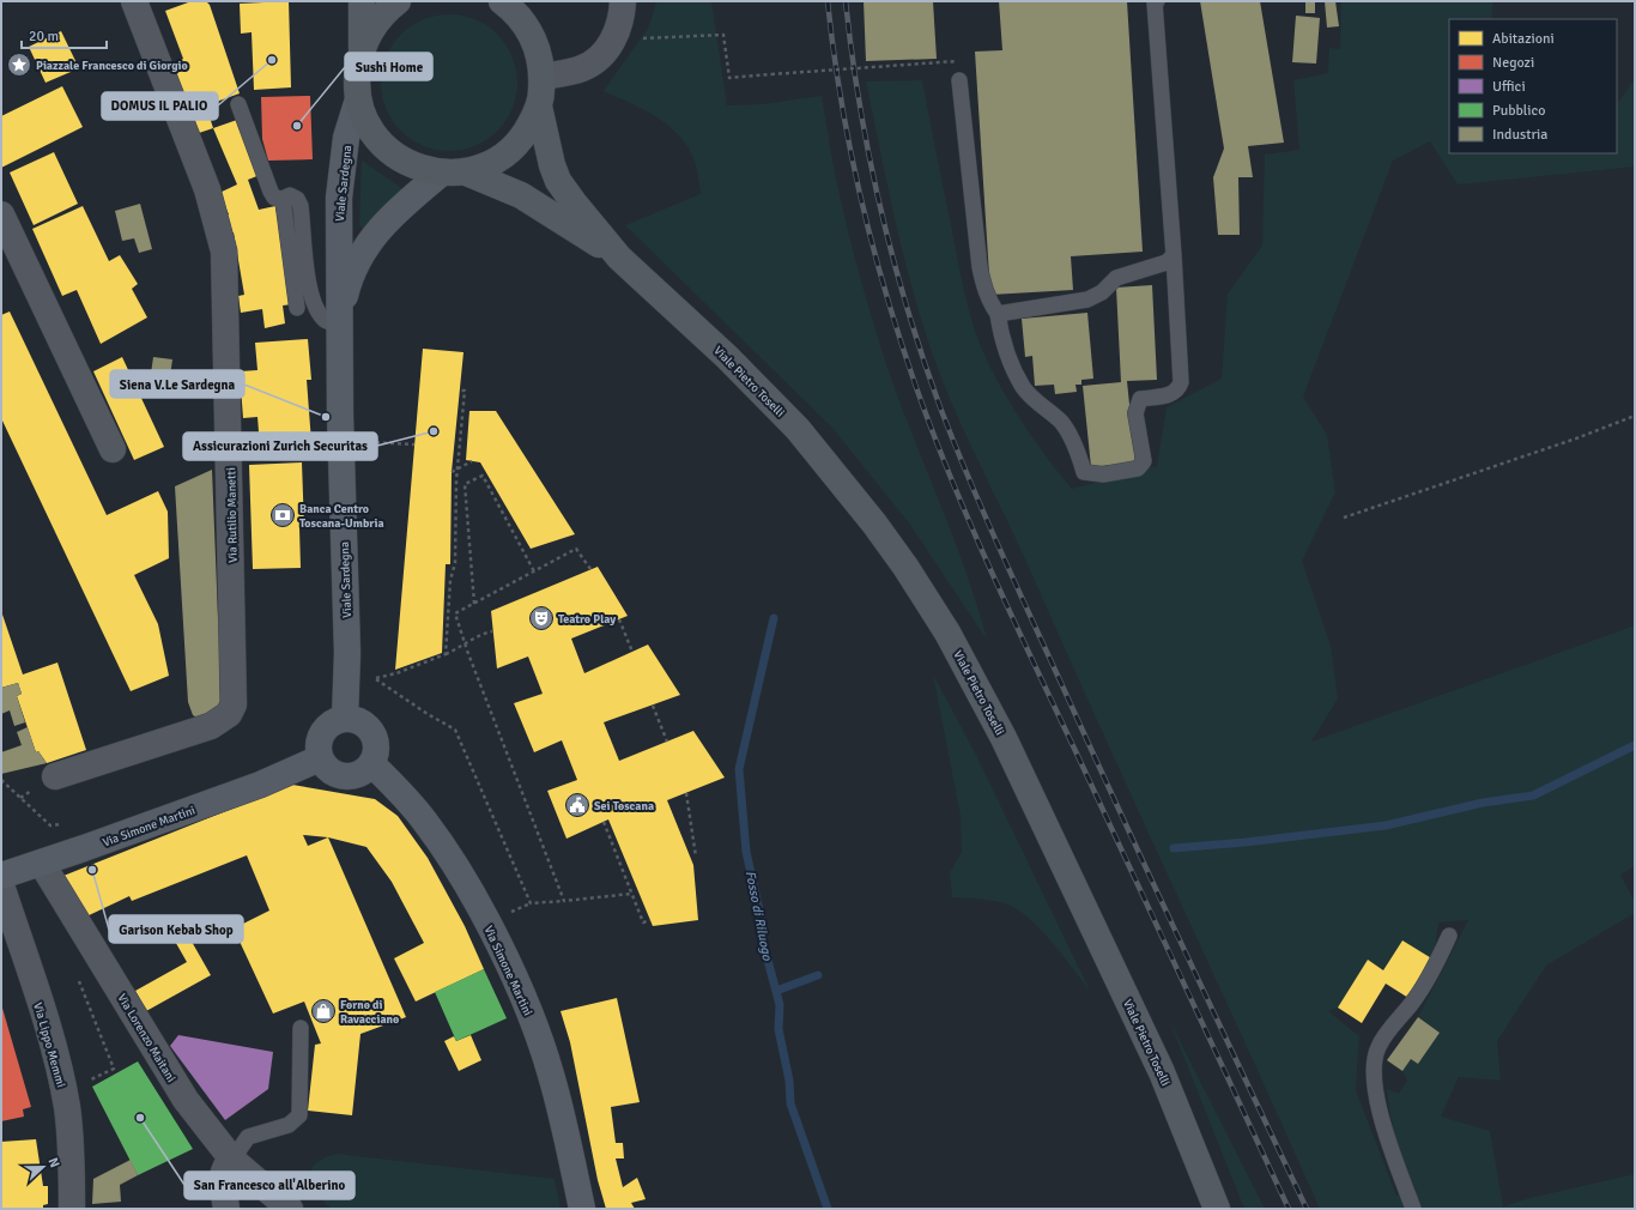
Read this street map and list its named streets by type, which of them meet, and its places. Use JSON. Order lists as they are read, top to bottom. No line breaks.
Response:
{"streets":{"main road":["Viale Sardegna","Viale Pietro Toselli"],"street":["Via Rutilio Manetti","Via Simone Martini","Via Lorenzo Maitani","Via Lippo Memmi"]},"crossings":[["Viale Sardegna","Viale Pietro Toselli"],["Viale Sardegna","Via Simone Martini"],["Via Simone Martini","Via Lorenzo Maitani"]],"water":["Fosso di Riluogo"],"places":{"other":["DOMUS IL PALIO","Sushi Home","Siena V.Le Sardegna","Assicurazioni Zurich Securitas","Garison Kebab Shop","San Francesco all'Alberino"],"place":["Piazzale Francesco di Giorgio"],"bank":["Banca Centro Toscana-Umbria"],"theatre":["Teatro Play"],"public building":["Sei Toscana"],"shop":["Forno di Ravacciano"]},"legend":["Abitazioni","Negozi","Uffici","Pubblico","Industria"],"scale_bar":"20 m","north":"right"}
